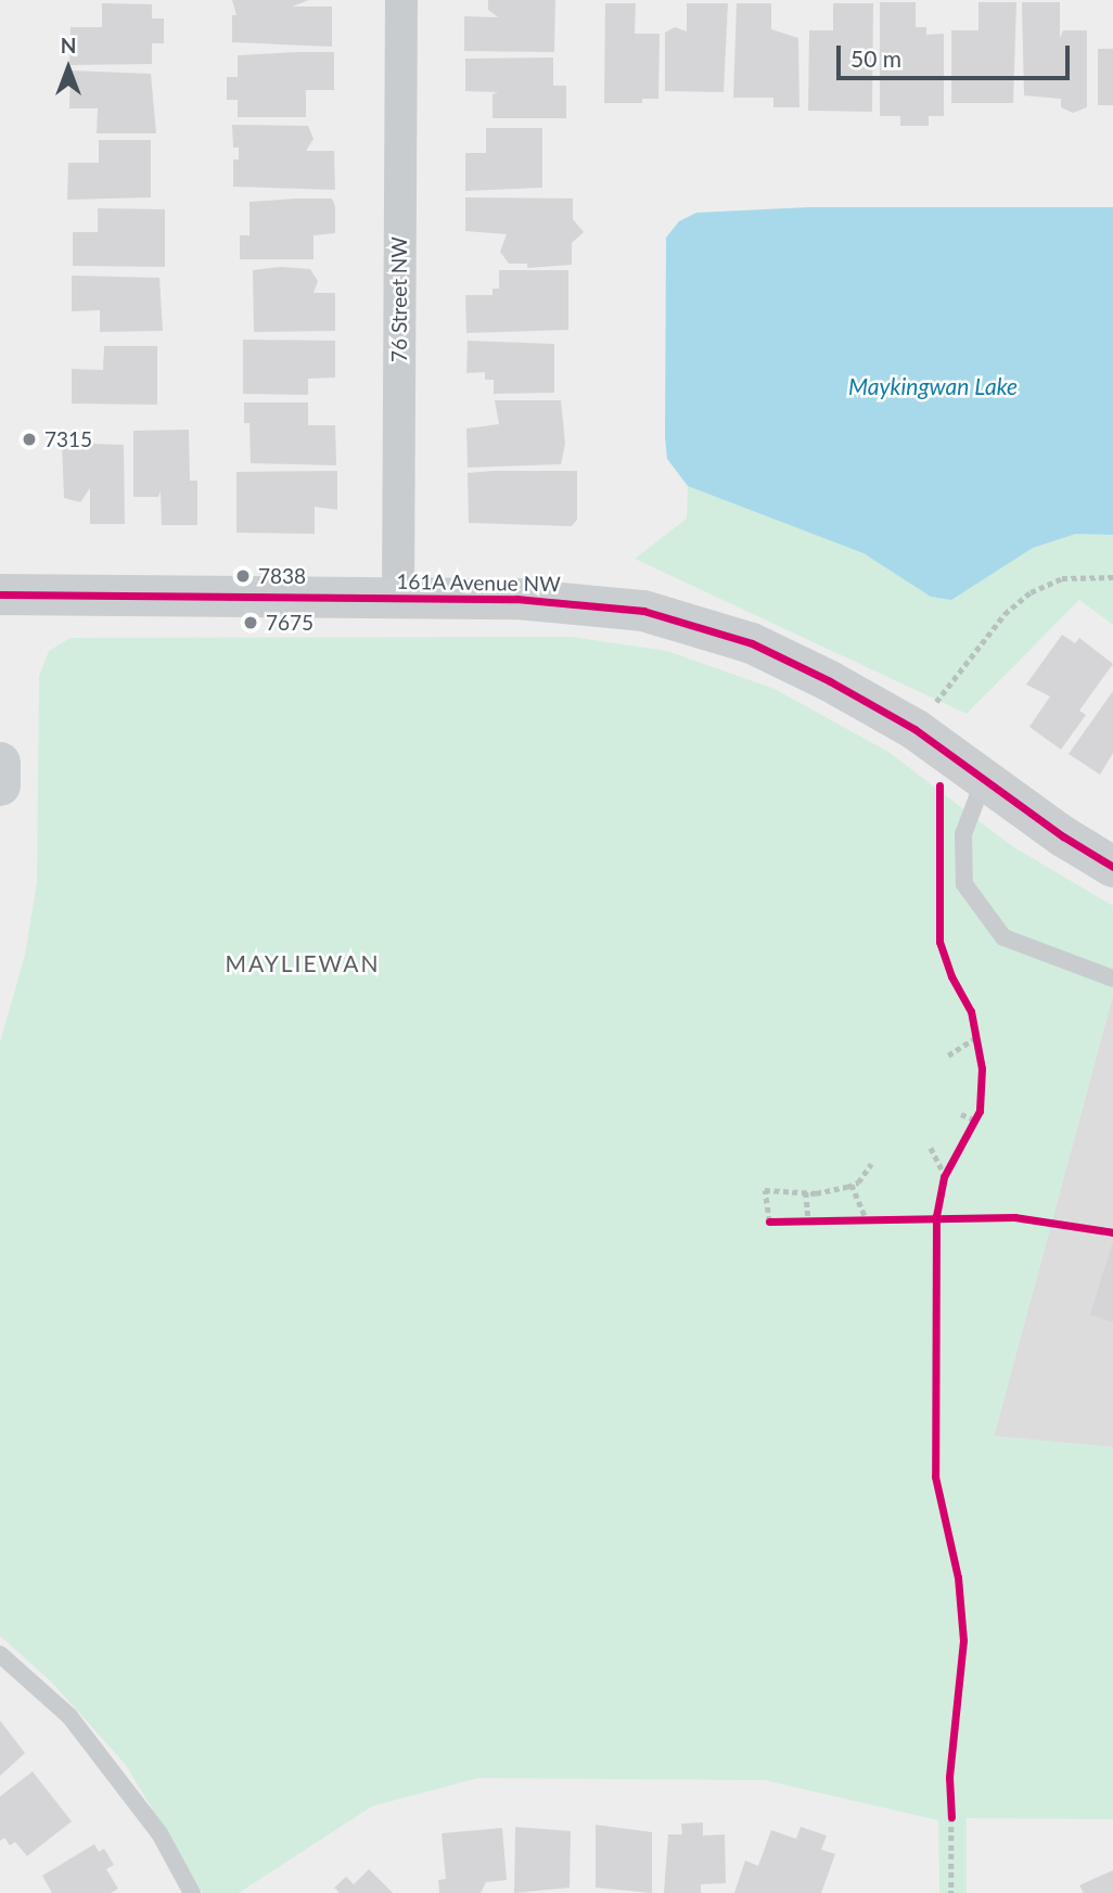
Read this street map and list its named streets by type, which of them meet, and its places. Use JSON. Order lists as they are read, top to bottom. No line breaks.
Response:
{"streets":{"street":["76 Street NW","161A Avenue NW"]},"crossings":[["76 Street NW","161A Avenue NW"]],"districts":["MAYLIEWAN"],"water":["Maykingwan Lake"],"places":["7315","7838","7675"],"scale_bar":"50 m","north":"top"}
